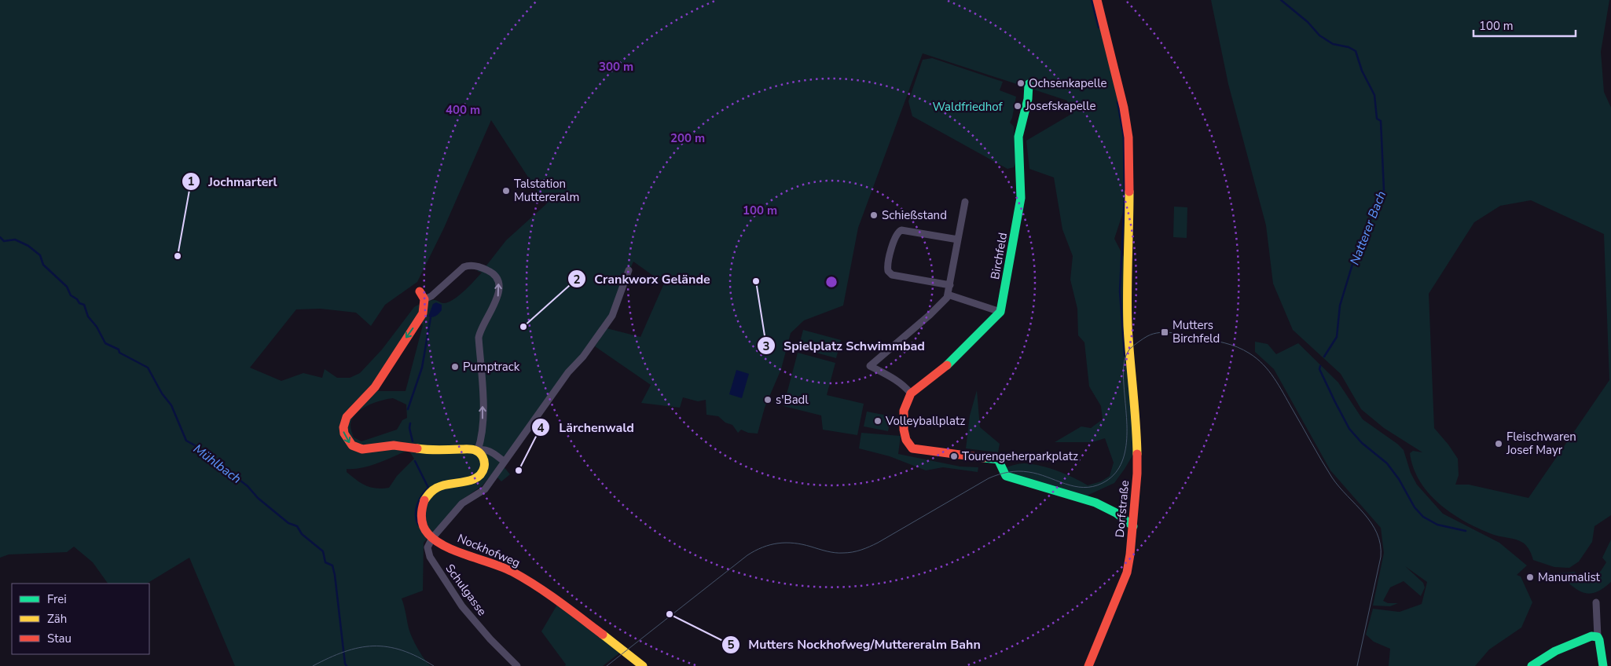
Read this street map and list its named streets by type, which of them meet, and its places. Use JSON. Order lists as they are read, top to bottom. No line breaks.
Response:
{"streets":{"street":["Birchfeld","Dorfstraße","Nockhofweg","Schulgasse"]},"crossings":[["Nockhofweg","Schulgasse"]],"water":["Natterer Bach","Mühlbach"],"parks":["Waldfriedhof"],"places":{"other":["Ochsenkapelle","Josefskapelle","Talstation Muttereralm","Schießstand","Jochmarterl","Spielplatz Schwimmbad","Crankworx Gelände","Pumptrack","s'Badl","Volleyballplatz","Fleischwaren Josef Mayr","Tourengeherparkplatz","Lärchenwald","Manumalist","Mutters Nockhofweg/Muttereralm Bahn"],"transit":["Mutters Birchfeld"]},"legend":["Frei","Zäh","Stau"],"scale_bar":"100 m","rings":["300 m","400 m","200 m","100 m"]}
